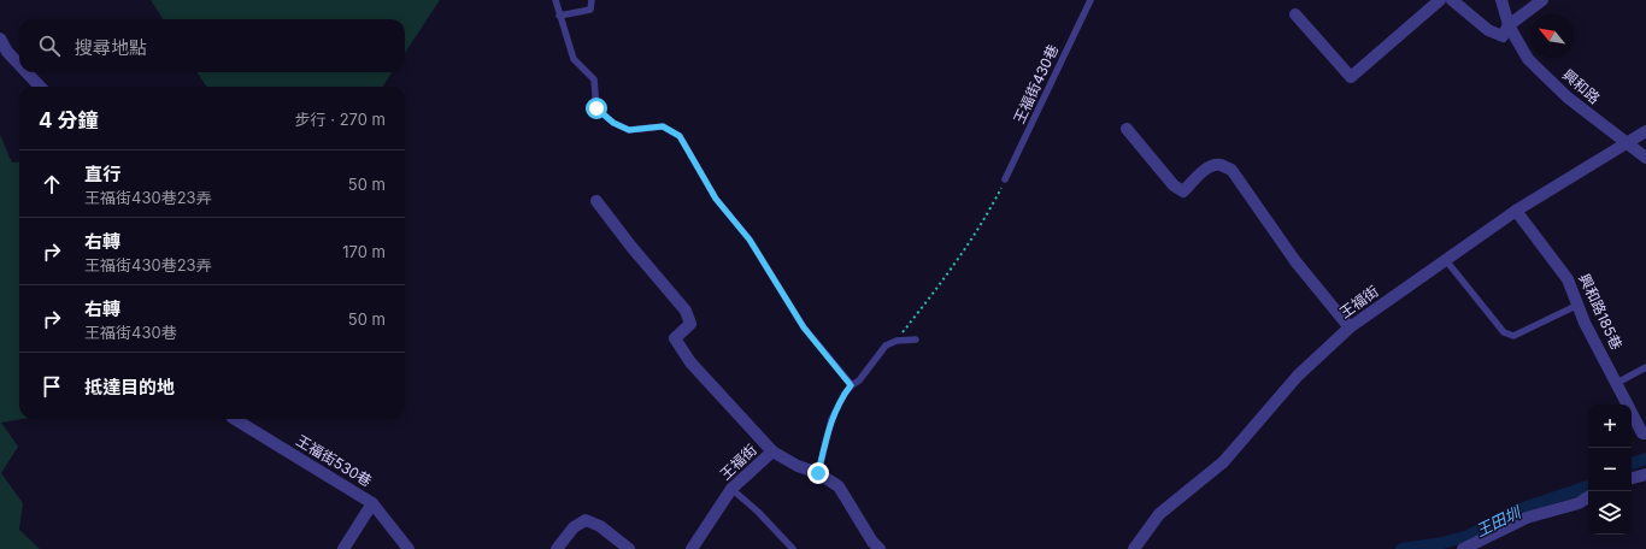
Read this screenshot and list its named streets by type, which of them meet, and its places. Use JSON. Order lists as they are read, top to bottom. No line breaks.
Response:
{"streets":{"street":["興和路","王福街","興和路185巷","王福街530巷"],"lane":["王福街430巷"]},"crossings":[["興和路","王福街"],["王福街","興和路185巷"]],"water":["王田圳"],"north":"top left","page":{"search":"搜尋地點","heading":["4 分鐘","步行 · 270 m"],"list":[["直行","王福街430巷23弄","50 m"],["右轉","王福街430巷23弄","170 m"],["右轉","王福街430巷","50 m"],"抵達目的地"],"map_buttons":["+","−"]}}
